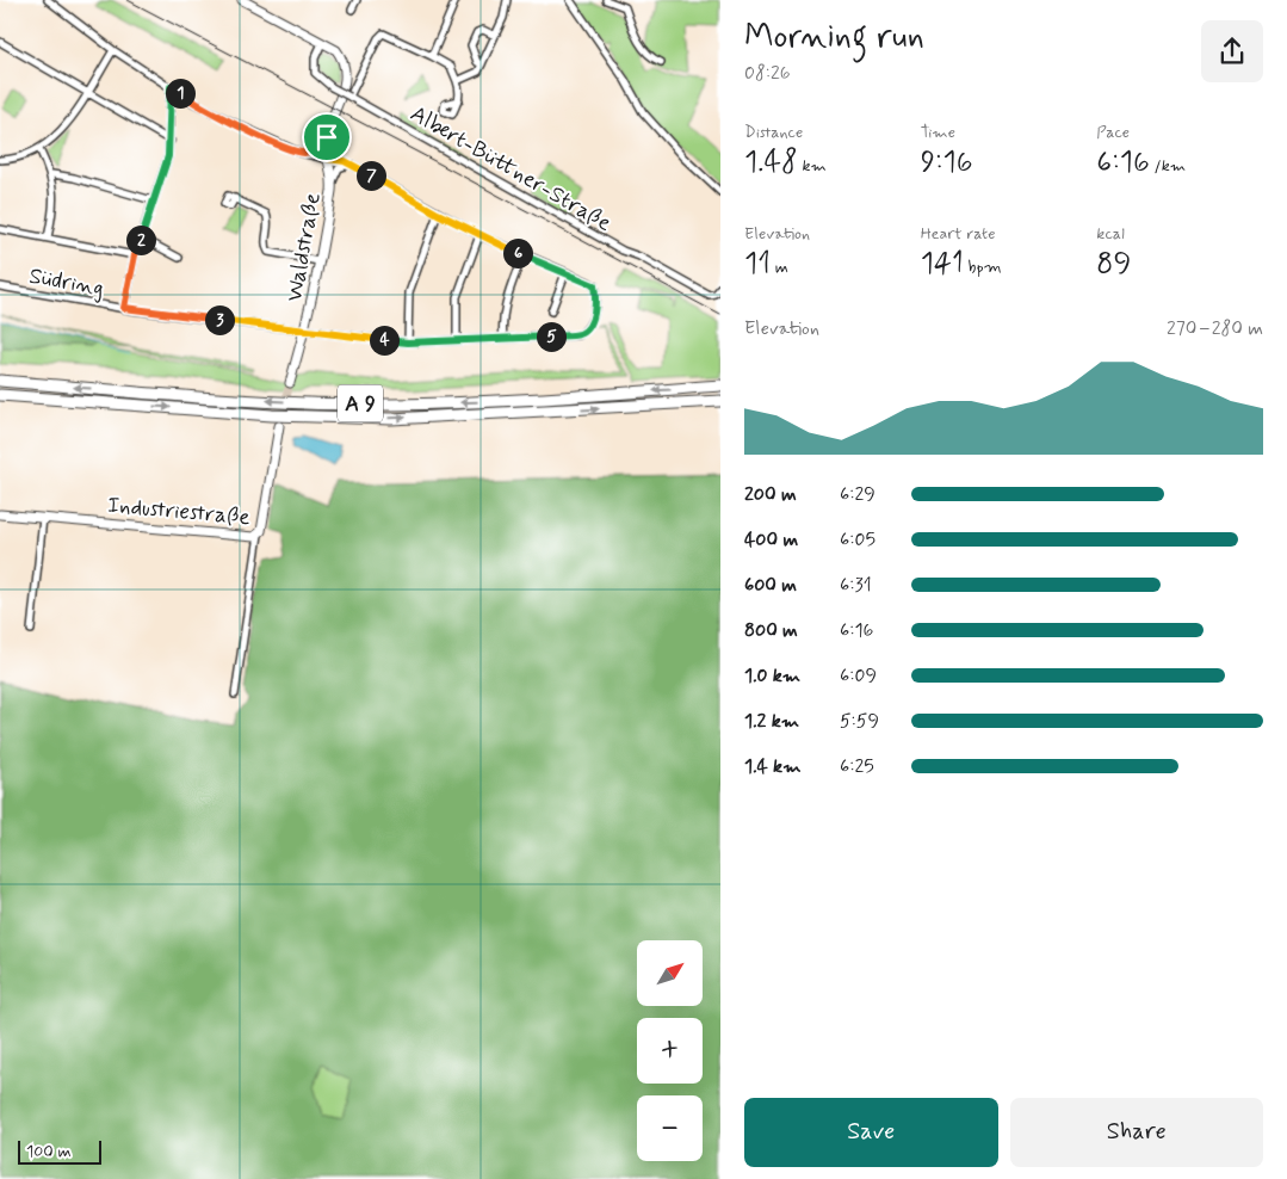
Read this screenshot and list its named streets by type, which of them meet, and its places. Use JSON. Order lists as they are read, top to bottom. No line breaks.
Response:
{"streets":{"highway":["A 9"],"street":["Albert-Büttner-Straße","Waldstraße","Südring","Industriestraße"]},"crossings":[["Albert-Büttner-Straße","Waldstraße"],["Waldstraße","Südring"]],"scale_bar":"100 m","north":"top right","page":{"heading":["Morning run","08:26"],"pins":["1","7","2","6","3","5","4"],"stats":[["Distance","1.48 km"],["Time","9:16"],["Pace","6:16 /km"],["Elevation","11 m"],["Heart rate","141 bpm"],["kcal","89"]],"chart":["Elevation","270–280 m"],"list":[{"name":"200 m","note":"6:29"},{"name":"400 m","note":"6:05"},{"name":"600 m","note":"6:31"},{"name":"800 m","note":"6:16"},{"name":"1.0 km","note":"6:09"},{"name":"1.2 km","note":"5:59"},{"name":"1.4 km","note":"6:25"}],"map_buttons":["+","−"],"buttons":["Save","Share"],"scale":"100 m"}}
